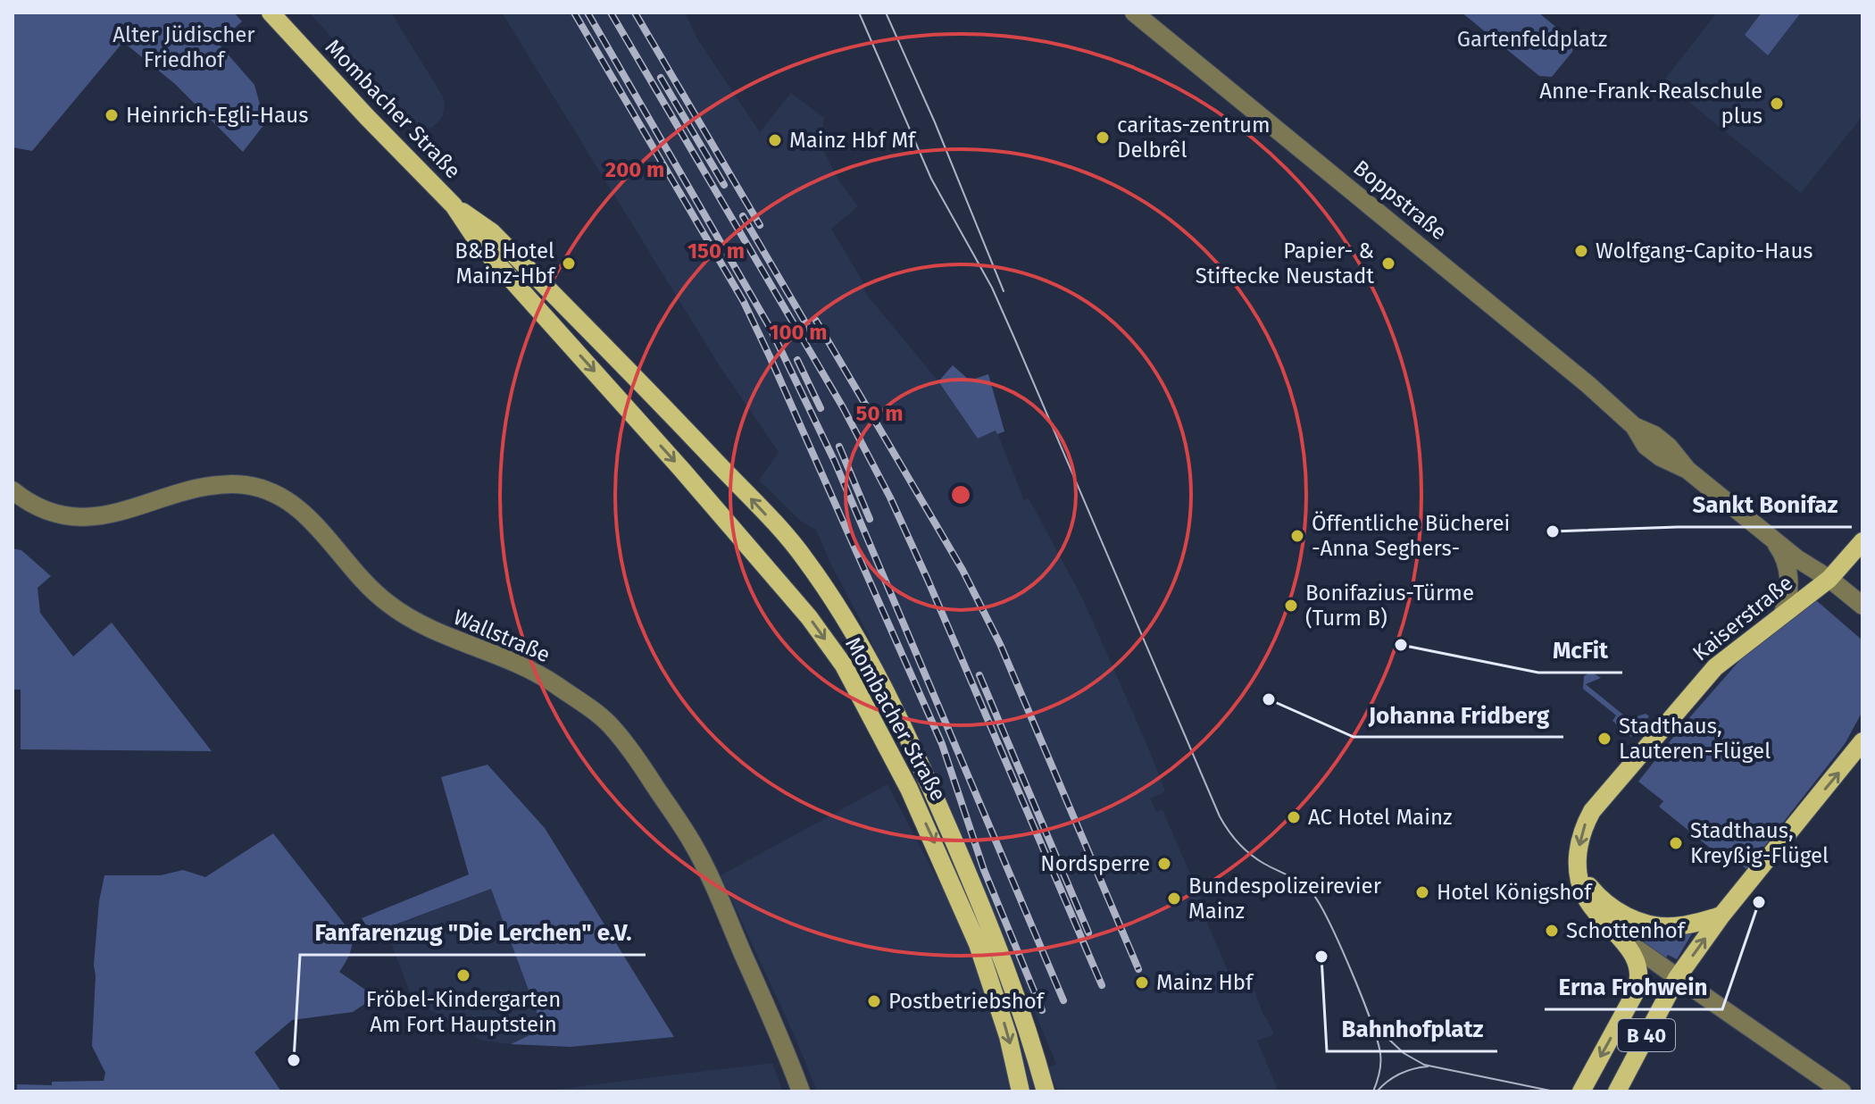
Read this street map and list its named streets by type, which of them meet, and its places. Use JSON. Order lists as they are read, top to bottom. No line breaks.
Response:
{"streets":{"main road":["Mombacher Straße","Kaiserstraße","B 40"],"street":["Boppstraße","Wallstraße"]},"crossings":[["Boppstraße","Kaiserstraße"],["Kaiserstraße","B 40"]],"one_way":["Kaiserstraße"],"parks":["Alter Jüdischer Friedhof","Gartenfeldplatz"],"places":["Anne-Frank-Realschule plus","Heinrich-Egli-Haus","caritas-zentrum Delbrêl","Mainz Hbf Mf","Wolfgang-Capito-Haus","B&B Hotel Mainz-Hbf","Papier- & Stiftecke Neustadt","Sankt Bonifaz","Öffentliche Bücherei -Anna Seghers-","Bonifazius-Türme (Turm B)","McFit","Johanna Fridberg","Stadthaus, Lauteren-Flügel","AC Hotel Mainz","Stadthaus, Kreyßig-Flügel","Nordsperre","Hotel Königshof","Bundespolizeirevier Mainz","Erna Frohwein","Schottenhof","Bahnhofplatz","Fröbel-Kindergarten Am Fort Hauptstein","Mainz Hbf","Postbetriebshof","Fanfarenzug \"Die Lerchen\" e.V."],"rings":["200 m","150 m","100 m","50 m"]}
